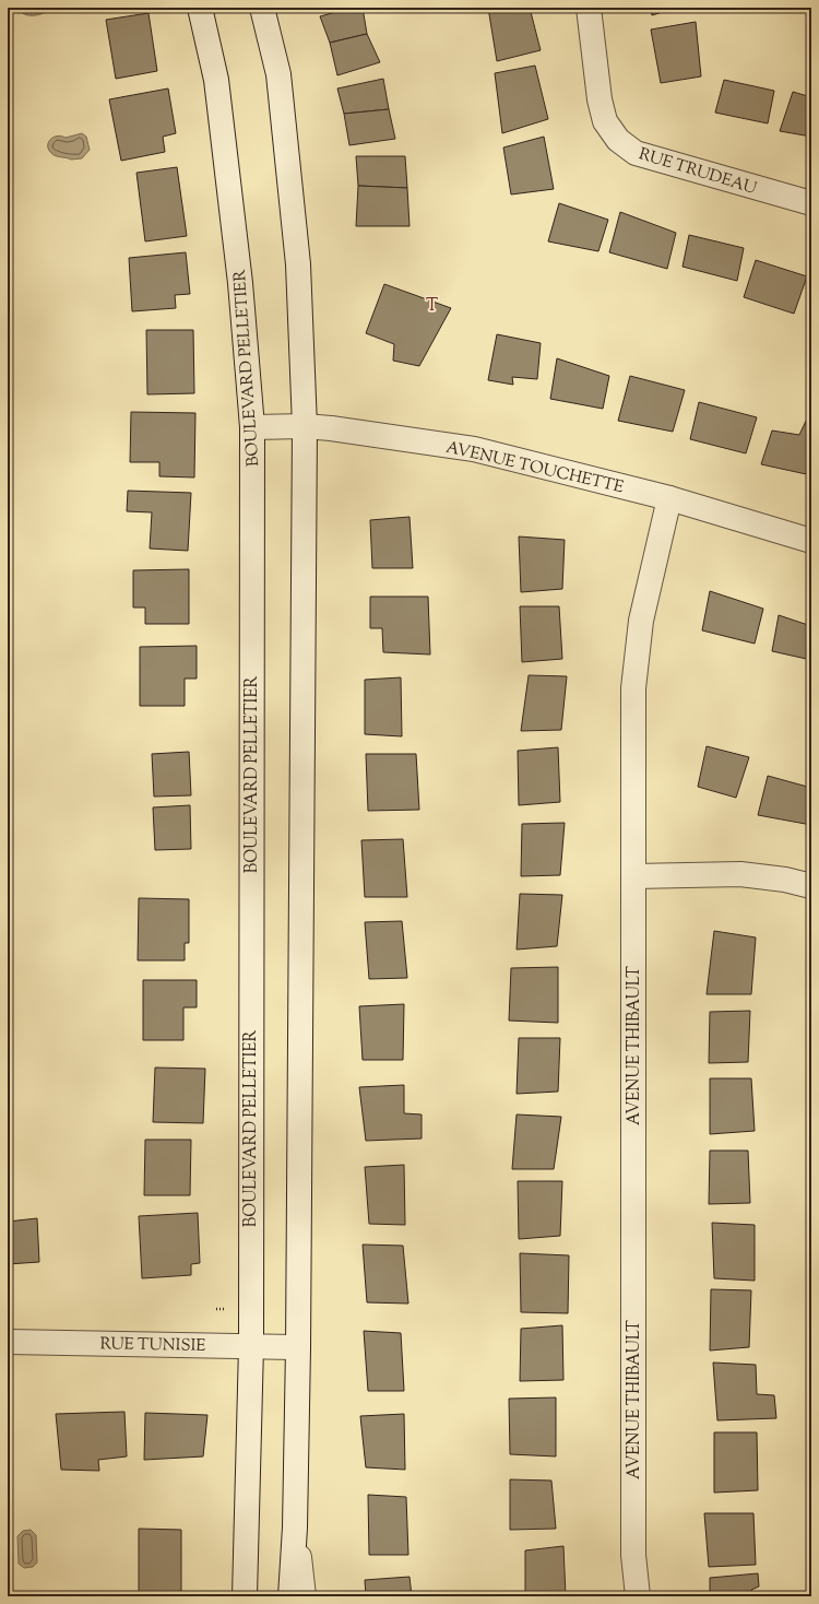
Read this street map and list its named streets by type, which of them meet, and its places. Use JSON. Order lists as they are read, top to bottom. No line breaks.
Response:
{"streets":{"street":["RUE TRUDEAU","BOULEVARD PELLETIER","AVENUE TOUCHETTE","AVENUE THIBAULT","RUE TUNISIE"]},"crossings":[["BOULEVARD PELLETIER","AVENUE TOUCHETTE"],["BOULEVARD PELLETIER","RUE TUNISIE"],["AVENUE TOUCHETTE","AVENUE THIBAULT"]],"districts":["T"]}
